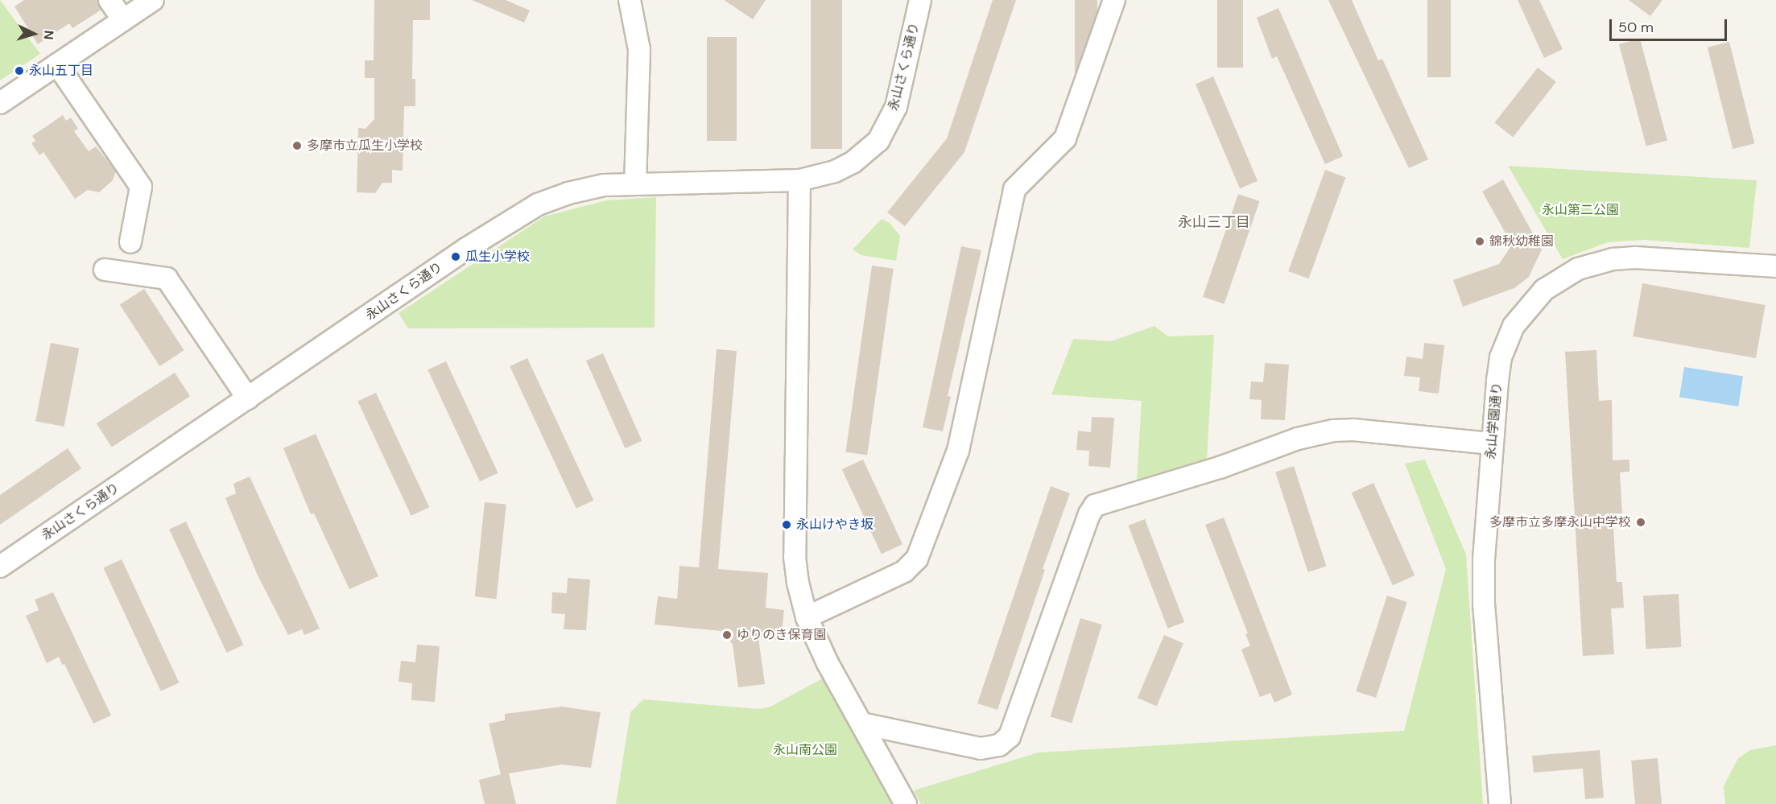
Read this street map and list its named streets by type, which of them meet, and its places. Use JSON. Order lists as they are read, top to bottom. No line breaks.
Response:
{"streets":{"street":["永山さくら通り","永山学園通り"]},"districts":["永山三丁目"],"parks":["永山第二公園","永山南公園"],"places":["永山五丁目","多摩市立瓜生小学校","錦秋幼稚園","瓜生小学校","多摩市立多摩永山中学校","永山けやき坂","ゆりのき保育園"],"scale_bar":"50 m","north":"right"}
